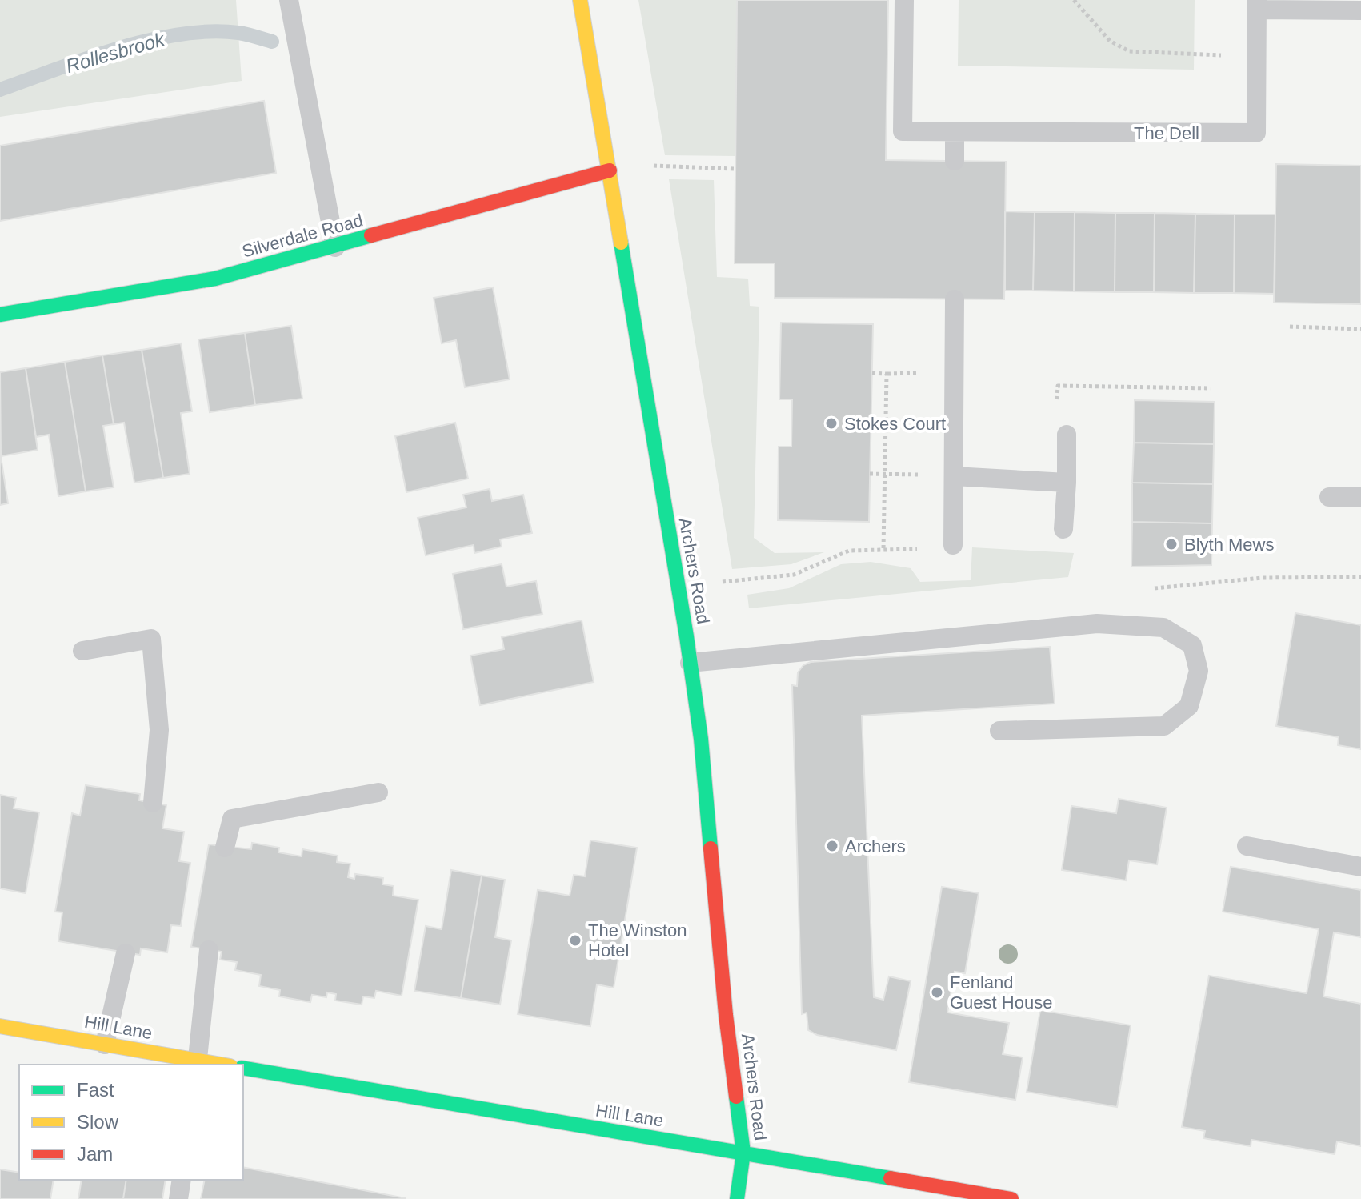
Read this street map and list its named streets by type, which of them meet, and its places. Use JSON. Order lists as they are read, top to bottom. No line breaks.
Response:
{"streets":{"street":["Silverdale Road","Archers Road","Hill Lane"],"lane":["The Dell"]},"crossings":[["Silverdale Road","Archers Road"],["Archers Road","Hill Lane"]],"water":["Rollesbrook"],"places":["Stokes Court","Blyth Mews","Archers","The Winston Hotel","Fenland Guest House"],"legend":["Fast","Slow","Jam"]}
